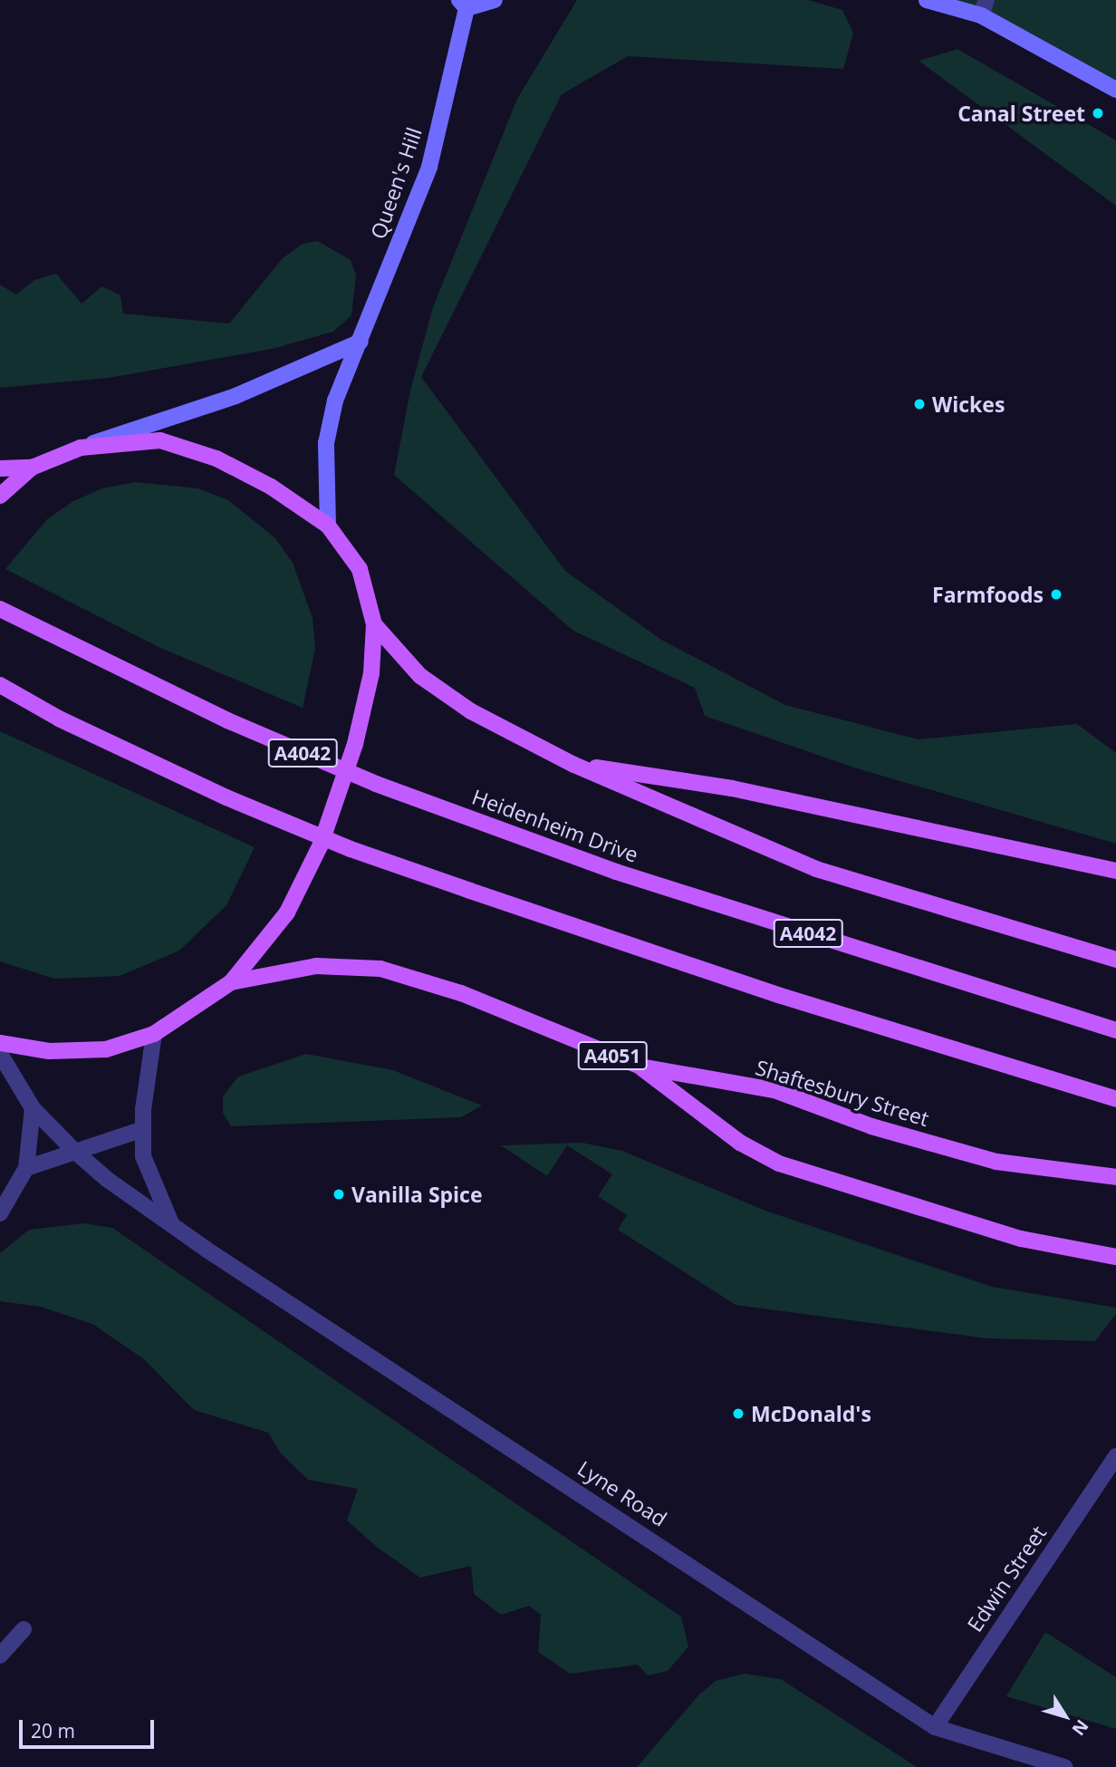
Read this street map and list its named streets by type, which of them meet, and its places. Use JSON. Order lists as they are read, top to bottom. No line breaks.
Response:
{"streets":{"main road":["Queen's Hill","A4042","Heidenheim Drive","A4051","Shaftesbury Street"],"street":["Lyne Road","Edwin Street"]},"crossings":[["Queen's Hill","A4042"],["A4042","Shaftesbury Street"],["Lyne Road","Edwin Street"]],"places":["Canal Street","Wickes","Farmfoods","Vanilla Spice","McDonald's"],"scale_bar":"20 m","north":"bottom right"}
